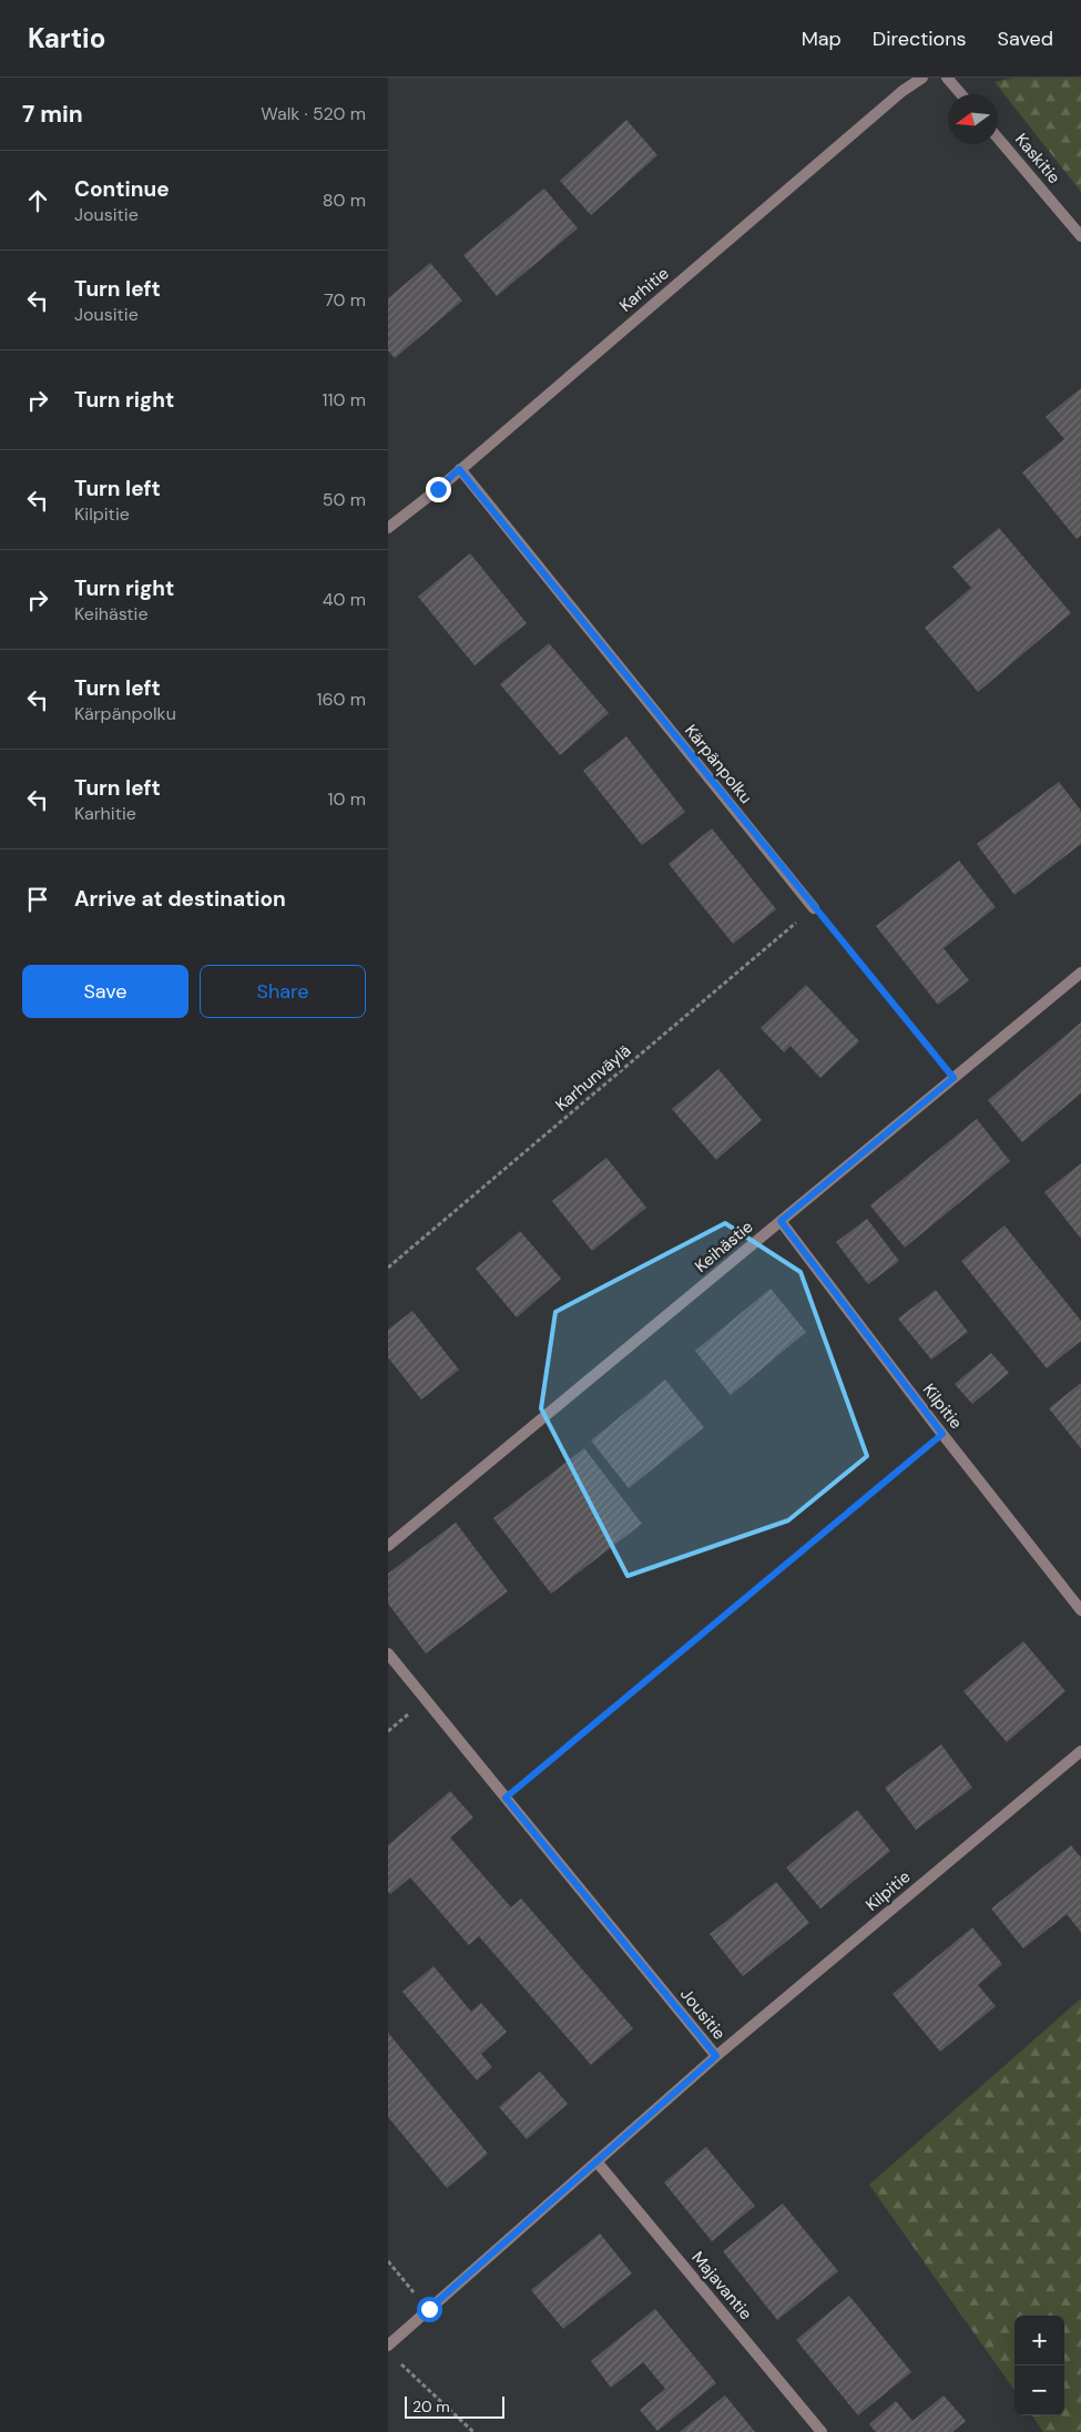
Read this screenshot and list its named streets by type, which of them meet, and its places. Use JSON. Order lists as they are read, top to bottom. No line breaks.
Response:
{"streets":{"street":["Kaskitie","Karhitie","Kärpänpolku","Keihästie","Kilpitie","Jousitie","Majavantie"],"path":["Karhunväylä"]},"crossings":[["Karhitie","Kärpänpolku"],["Kärpänpolku","Karhunväylä"],["Keihästie","Kilpitie"],["Kilpitie","Jousitie"],["Jousitie","Majavantie"]],"scale_bar":"20 m","north":"left","page":{"header":"Kartio","nav":["Map","Directions","Saved"],"heading":["7 min","Walk · 520 m"],"list":[["Continue","Jousitie","80 m"],["Turn left","Jousitie","70 m"],["Turn right","110 m"],["Turn left","Kilpitie","50 m"],["Turn right","Keihästie","40 m"],["Turn left","Kärpänpolku","160 m"],["Turn left","Karhitie","10 m"],"Arrive at destination"],"buttons":["Save","Share"],"map_buttons":["+","−"],"scale":"20 m"}}
